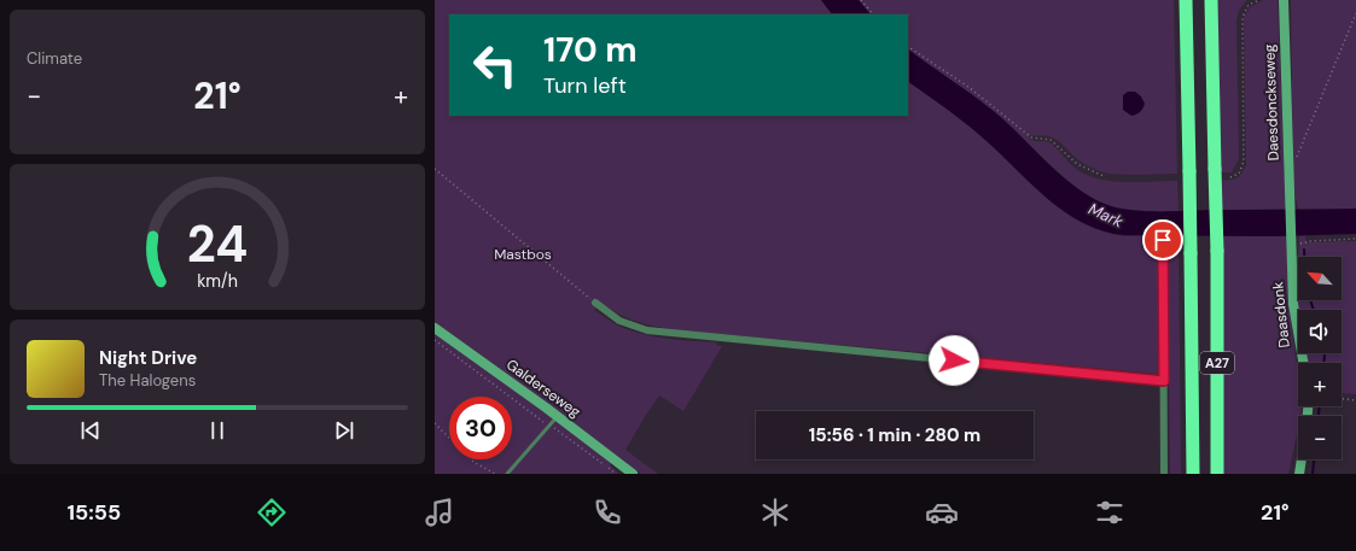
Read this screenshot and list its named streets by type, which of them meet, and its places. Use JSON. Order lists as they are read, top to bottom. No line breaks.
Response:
{"streets":{"highway":["A27"],"street":["Daesdonckseweg","Daasdonk","Galderseweg"]},"crossings":[["Daesdonckseweg","Daasdonk"]],"water":["Mark"],"parks":["Mastbos"],"north":"top left","page":{"tile":"Climate","turn":["170 m","Turn left"],"heat":["−","21°","+"],"map_buttons":["+","−"],"song":["Night Drive","The Halogens"],"limit":"30","trip":"15:56 · 1 min · 280 m","tabs":["15:55","21°"],"gauge":["24","km/h"]}}
